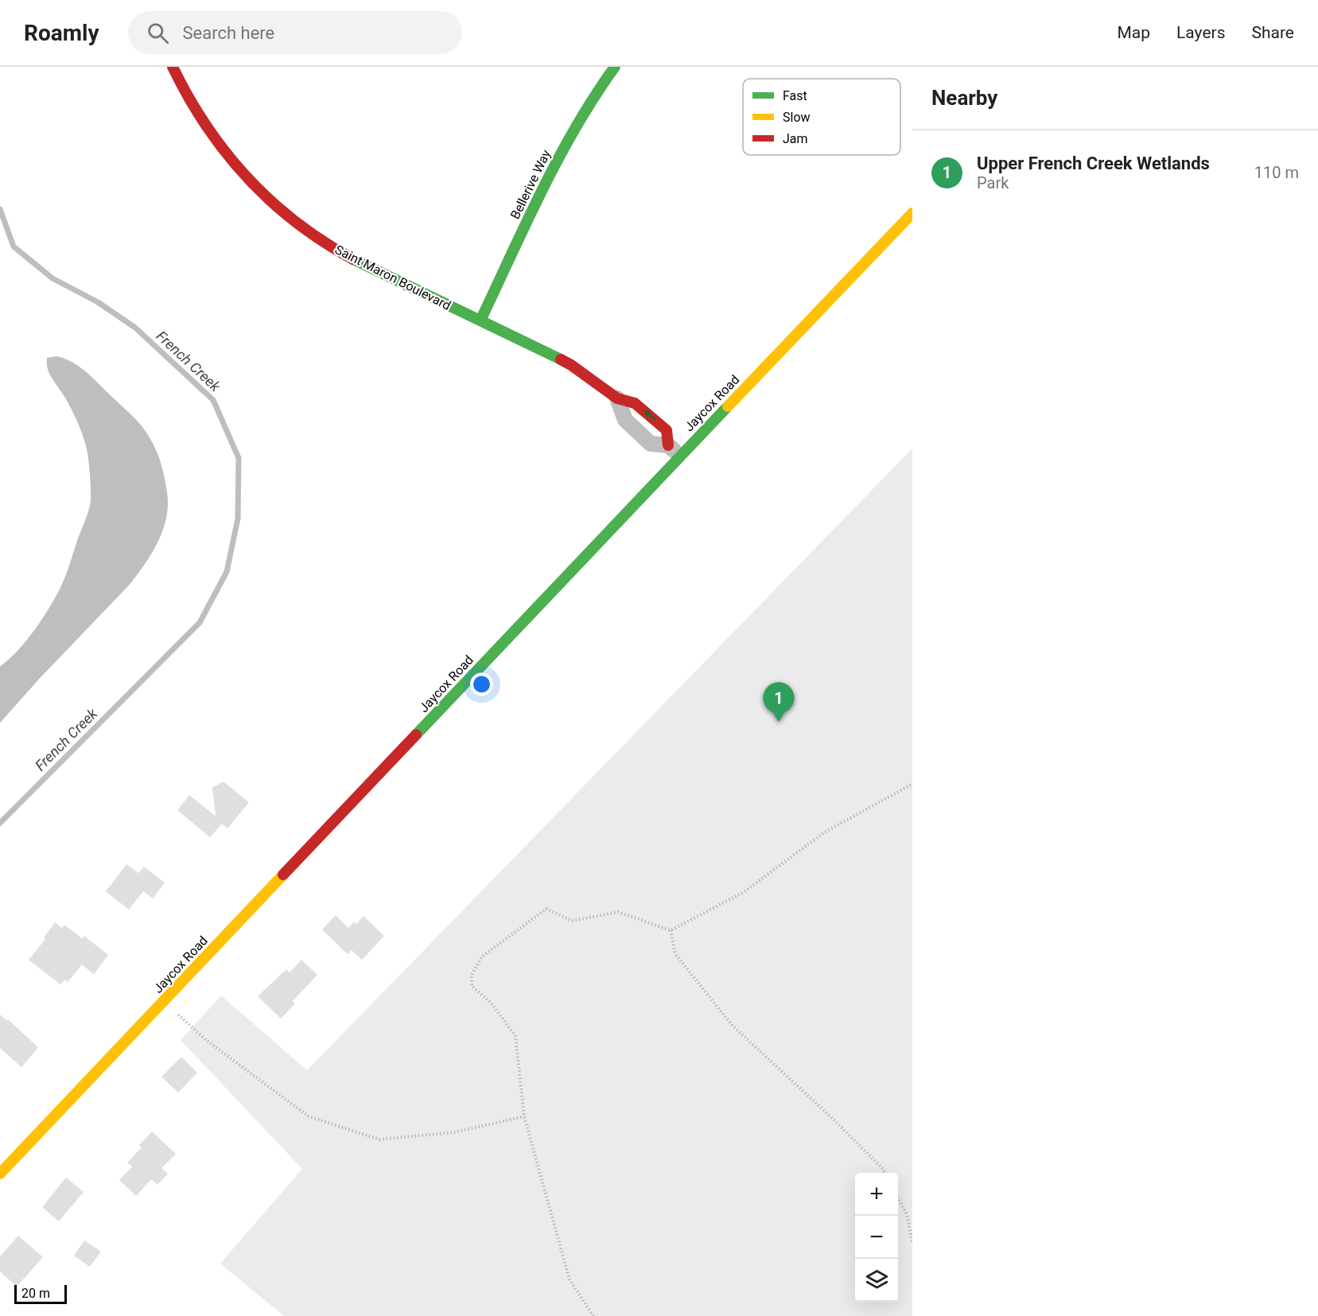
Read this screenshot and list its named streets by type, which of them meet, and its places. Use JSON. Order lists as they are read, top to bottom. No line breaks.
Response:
{"streets":{"street":["Bellerive Way","Saint Maron Boulevard","Jaycox Road"]},"crossings":[["Bellerive Way","Saint Maron Boulevard"],["Saint Maron Boulevard","Jaycox Road"]],"water":["French Creek"],"legend":["Fast","Slow","Jam"],"scale_bar":"20 m","page":{"header":"Roamly","search":"Search here","nav":["Map","Layers","Share"],"heading":"Nearby","list":[{"mark":"1","name":"Upper French Creek Wetlands","note":"Park","value":"110 m"}],"pins":"1","map_buttons":["+","−"],"scale":"20 m"}}
